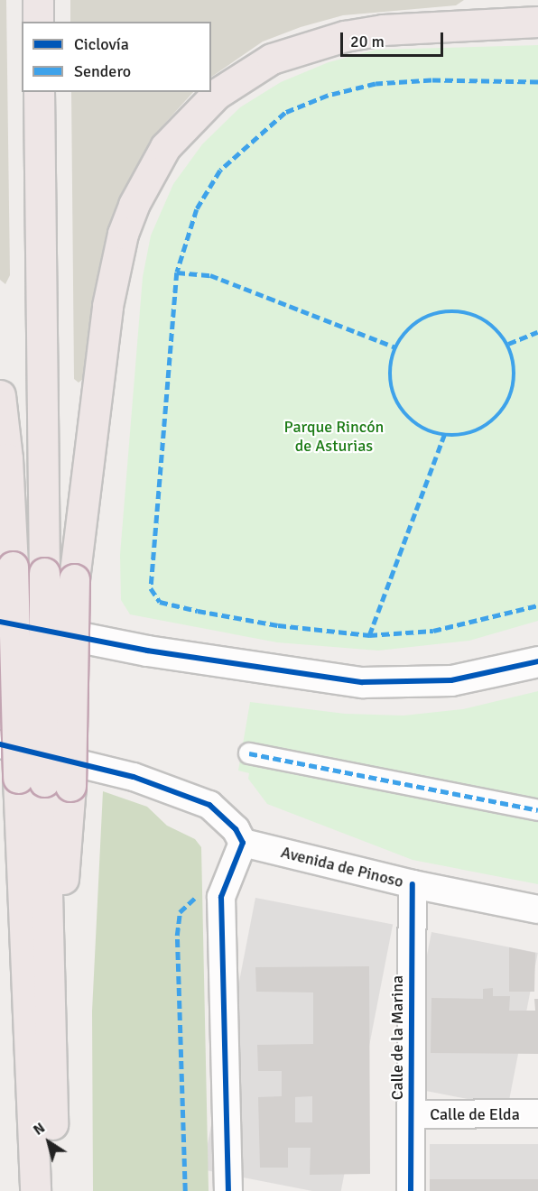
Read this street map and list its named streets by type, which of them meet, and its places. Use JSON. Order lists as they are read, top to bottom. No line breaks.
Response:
{"streets":{"street":["Avenida de Pinoso","Calle de la Marina","Calle de Elda"]},"crossings":[["Avenida de Pinoso","Calle de la Marina"],["Calle de la Marina","Calle de Elda"]],"parks":["Parque Rincón de Asturias"],"legend":["Ciclovía","Sendero"],"scale_bar":"20 m","north":"top left"}
